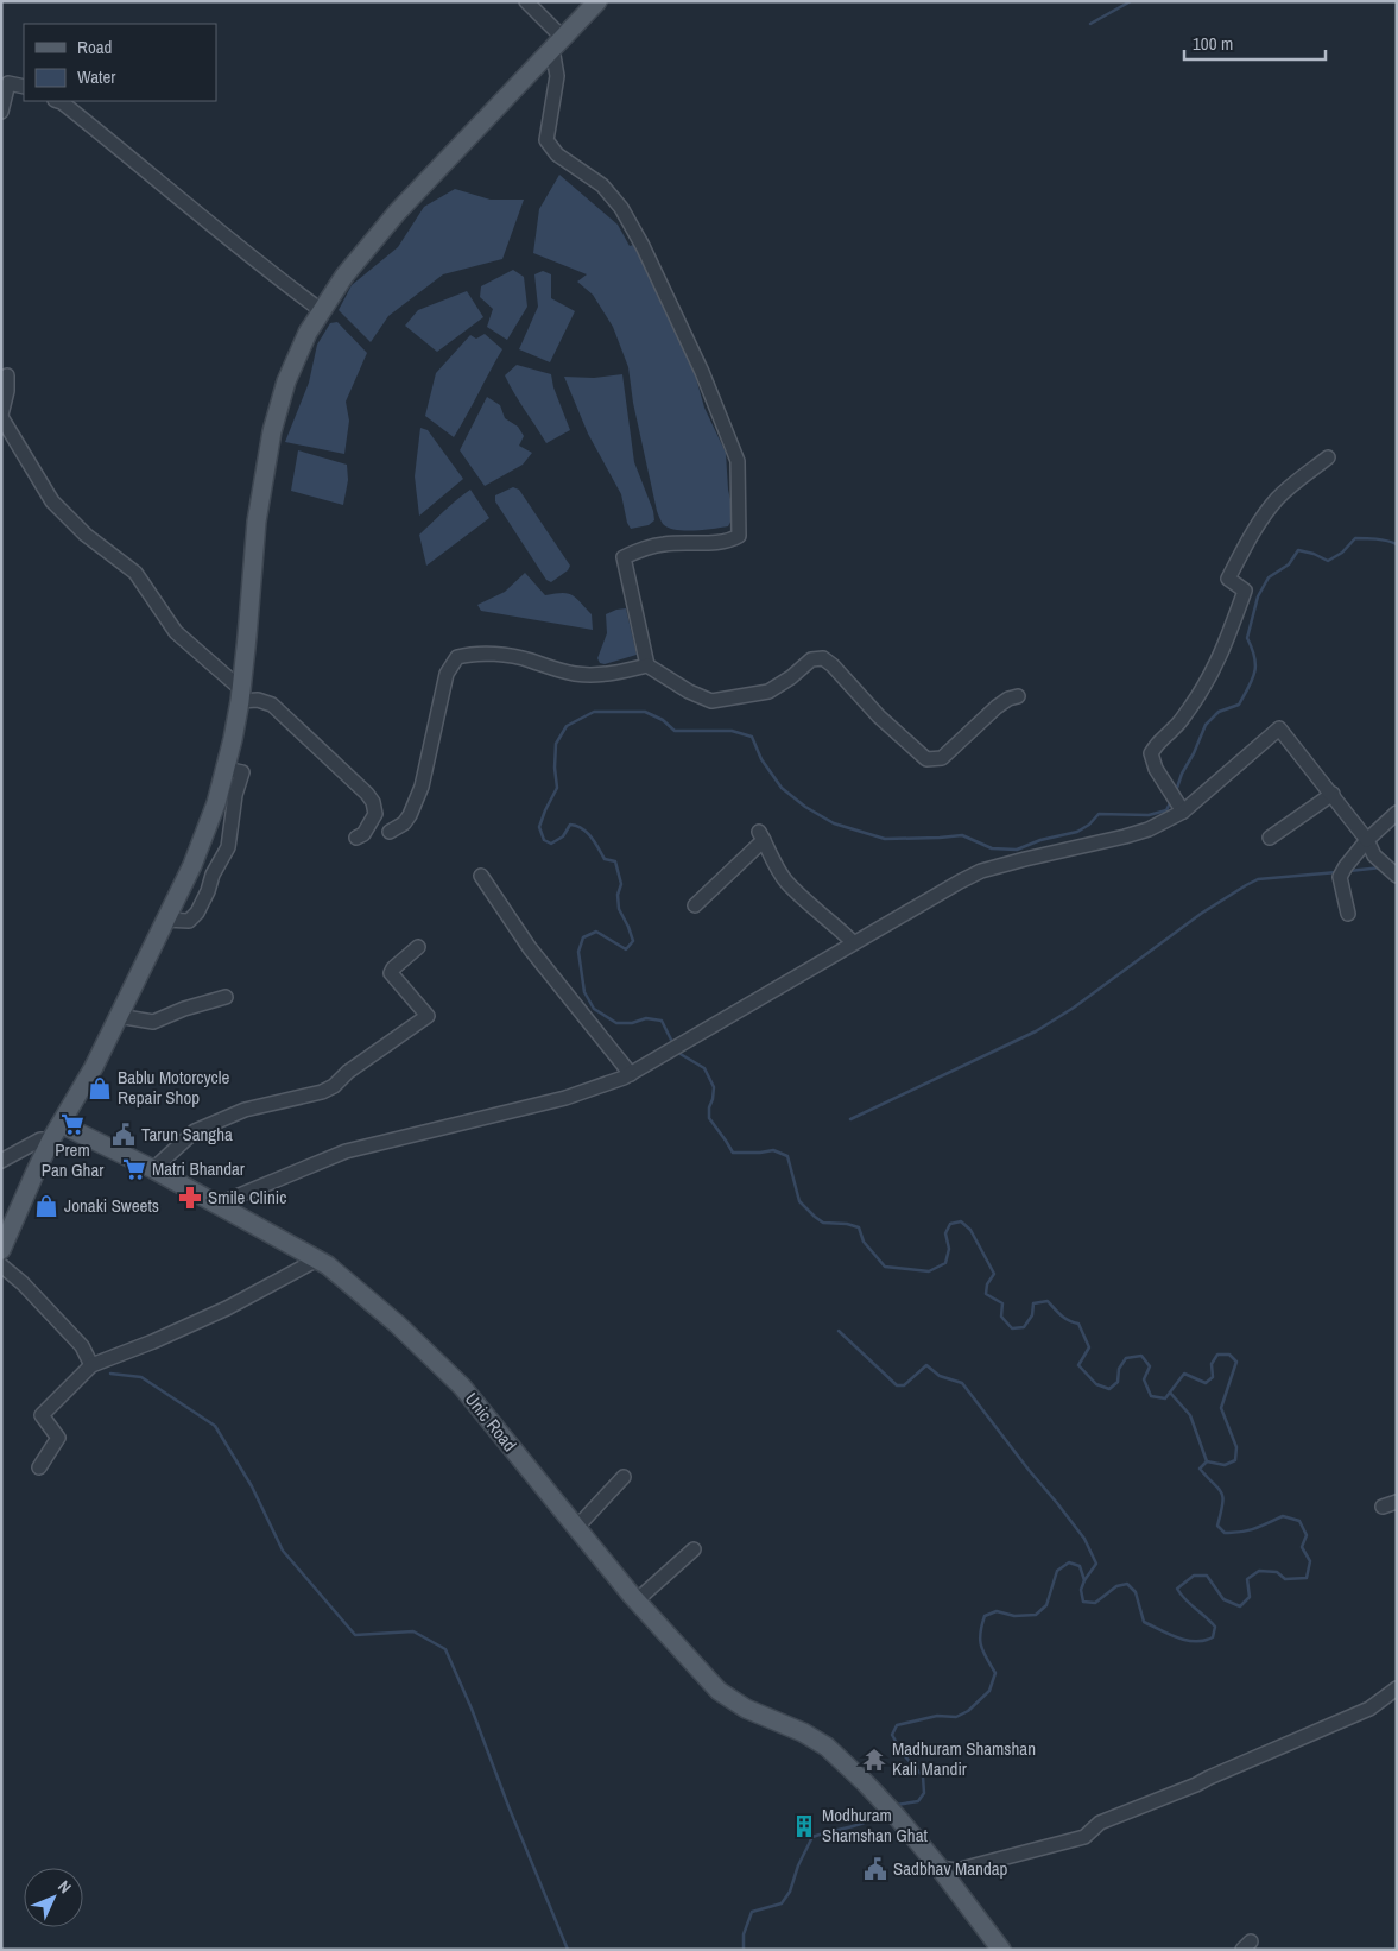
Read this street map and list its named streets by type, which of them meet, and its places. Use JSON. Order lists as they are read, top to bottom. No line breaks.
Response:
{"streets":{"main road":["Unic Road"]},"places":{"shop":["Bablu Motorcycle Repair Shop","Jonaki Sweets"],"supermarket":["Prem Pan Ghar","Matri Bhandar"],"public building":["Tarun Sangha","Sadbhav Mandap"],"pharmacy":["Smile Clinic"],"temple":["Madhuram Shamshan Kali Mandir"],"building":["Modhuram Shamshan Ghat"]},"legend":["Road","Water"],"scale_bar":"100 m","north":"top right"}
